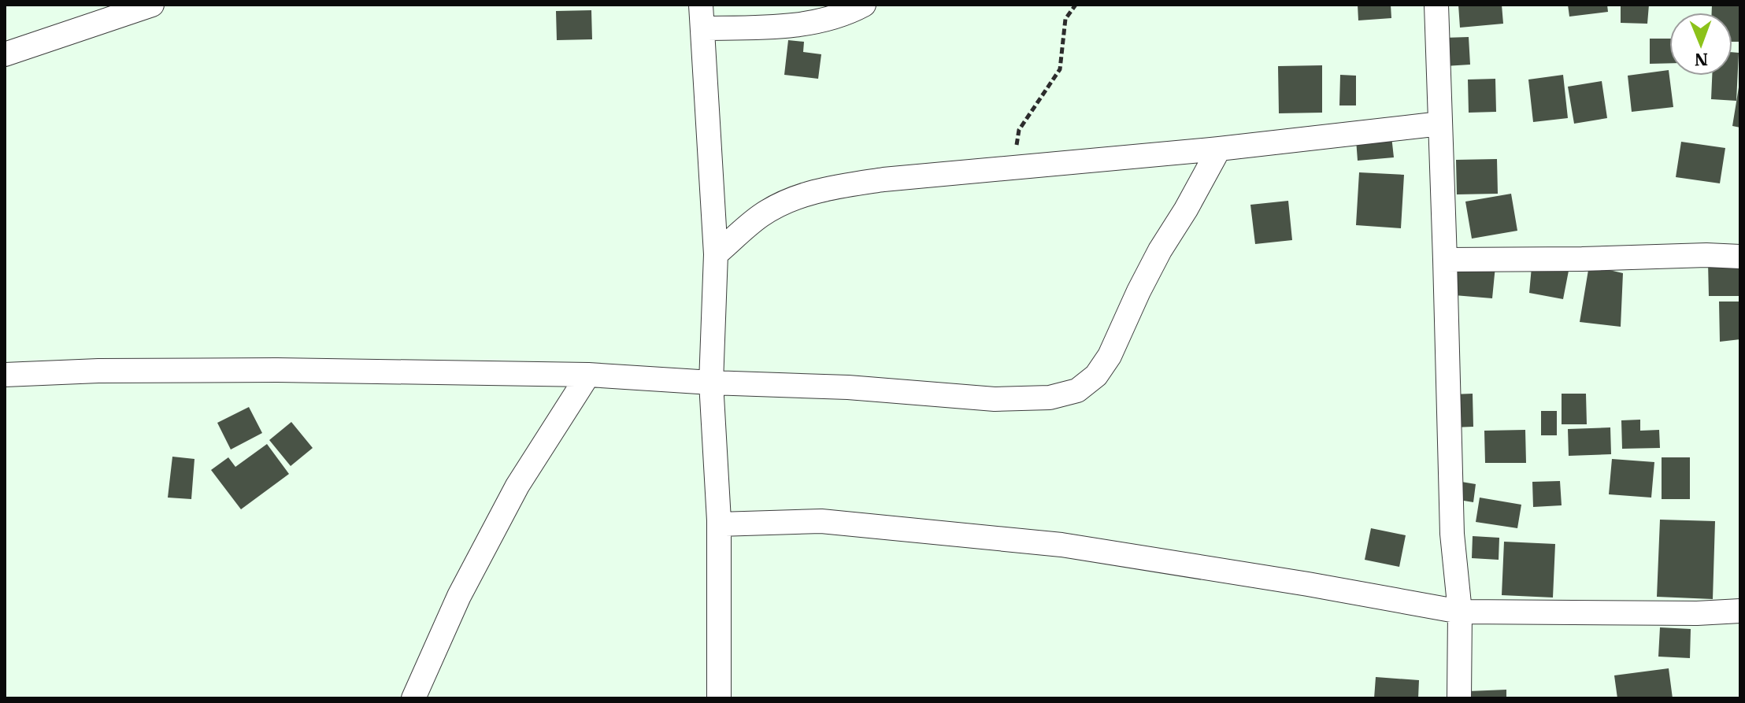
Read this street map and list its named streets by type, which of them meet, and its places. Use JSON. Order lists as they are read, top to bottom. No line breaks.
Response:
{"north":"bottom"}
